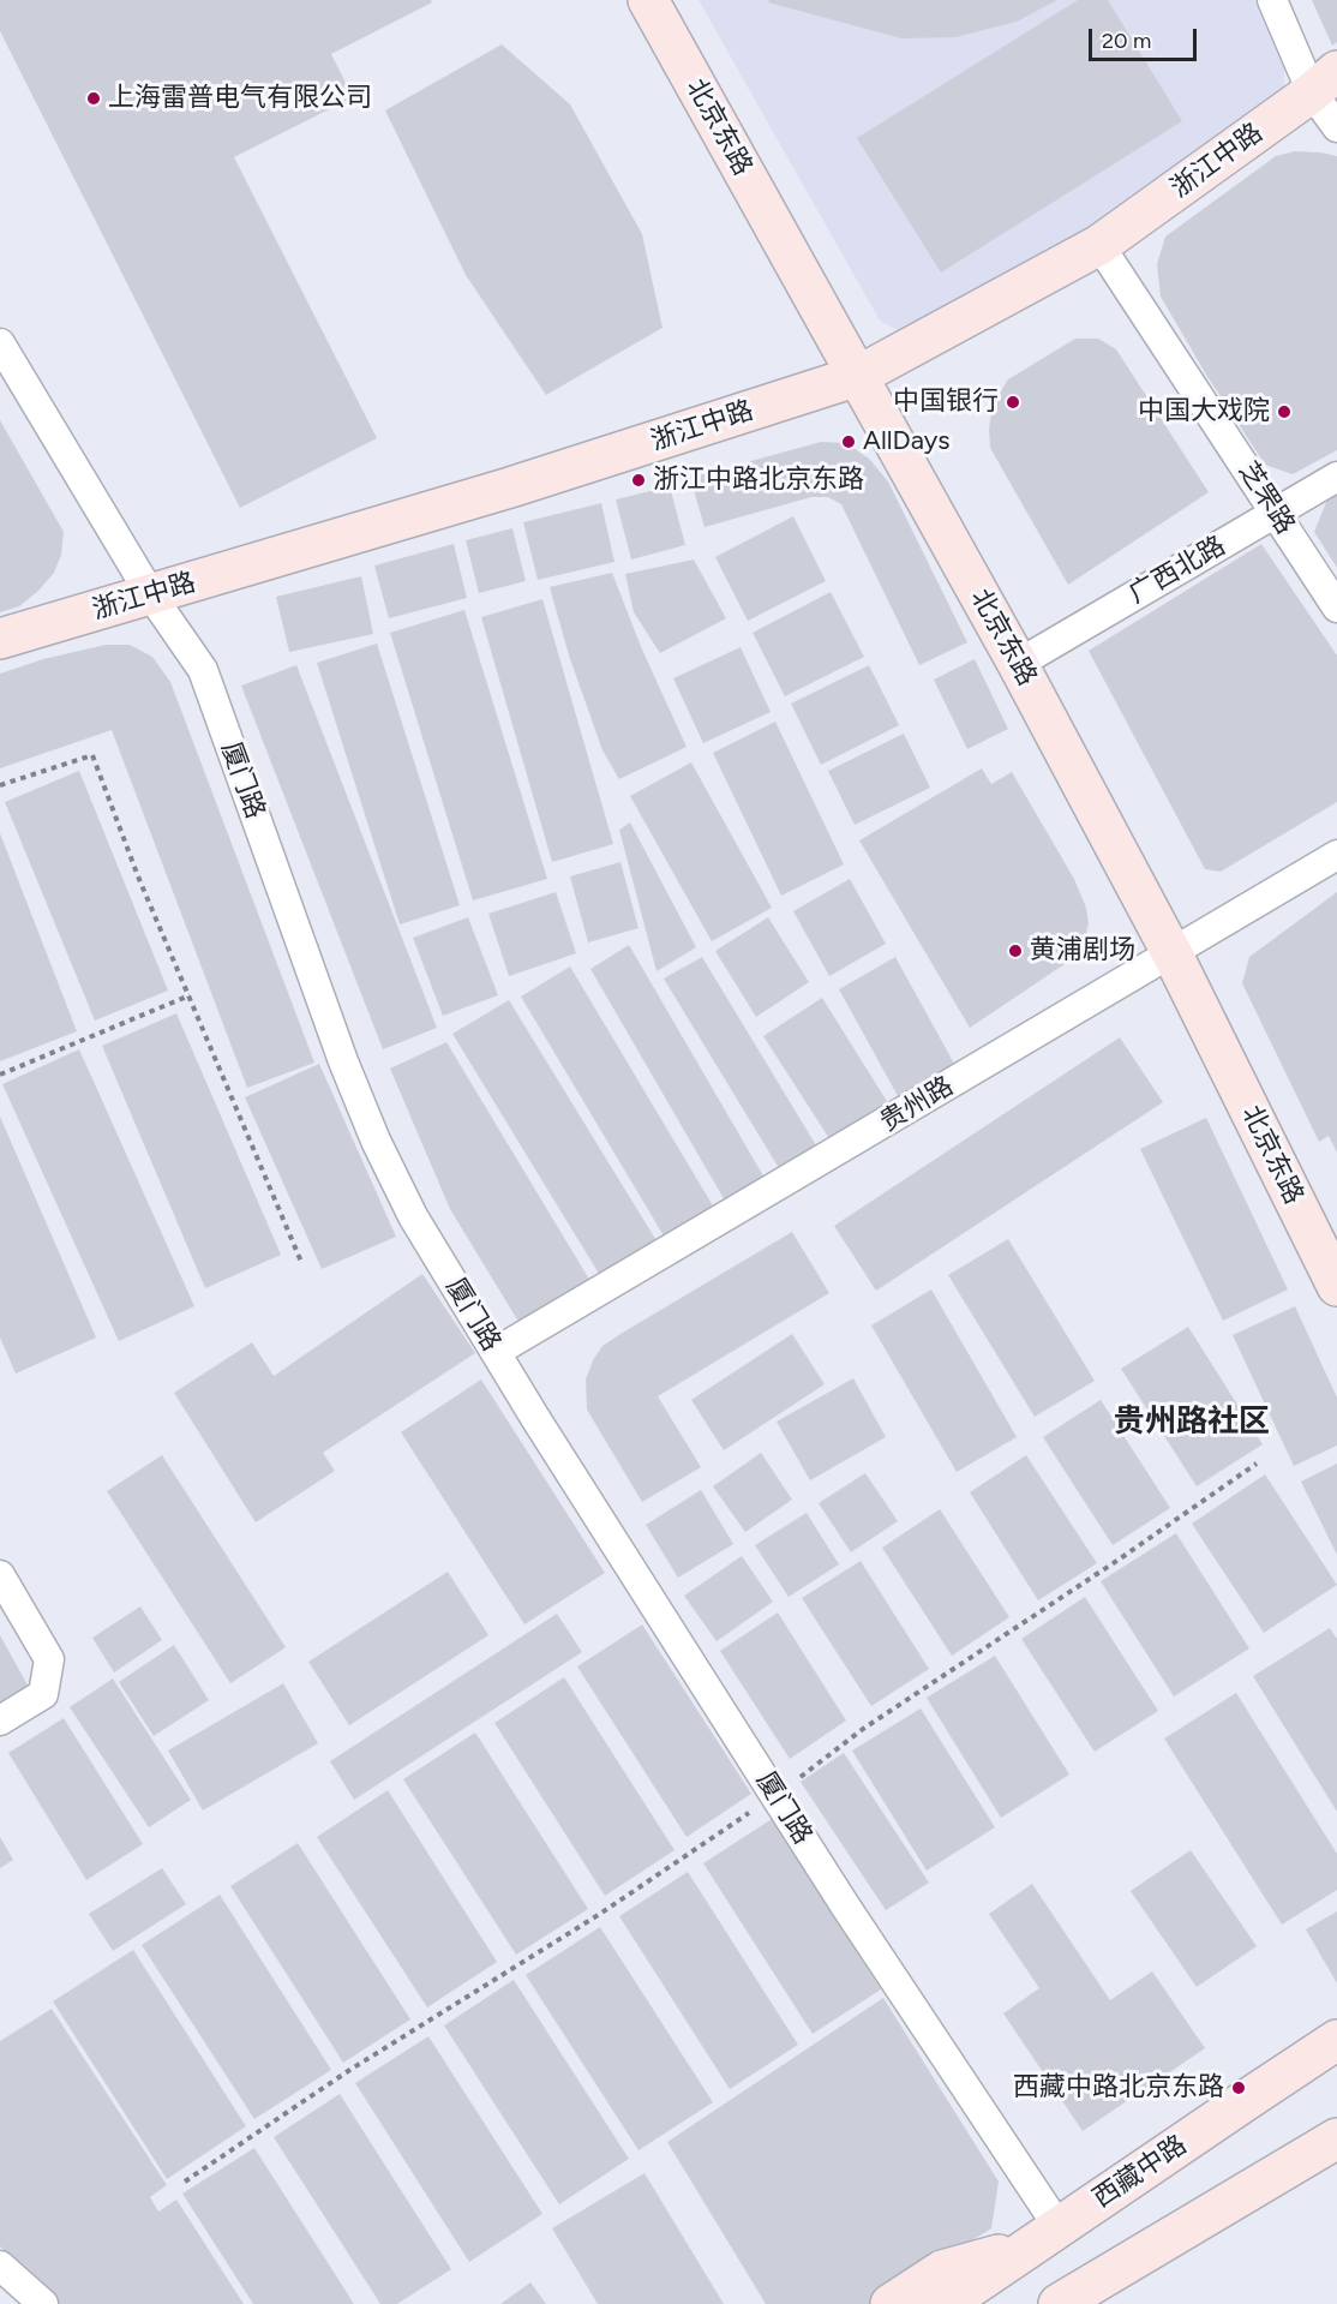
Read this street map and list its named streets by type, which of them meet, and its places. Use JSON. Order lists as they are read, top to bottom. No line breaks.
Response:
{"streets":{"main road":["北京东路","浙江中路","西藏中路"],"street":["芝罘路","广西北路","厦门路","贵州路"]},"crossings":[["北京东路","浙江中路"],["北京东路","广西北路"],["北京东路","贵州路"],["浙江中路","芝罘路"],["浙江中路","厦门路"],["芝罘路","广西北路"],["厦门路","贵州路"],["厦门路","西藏中路"]],"districts":["贵州路社区"],"places":["上海雷普电气有限公司","中国银行","中国大戏院","AllDays","浙江中路北京东路","黄浦剧场","西藏中路北京东路"],"scale_bar":"20 m"}
